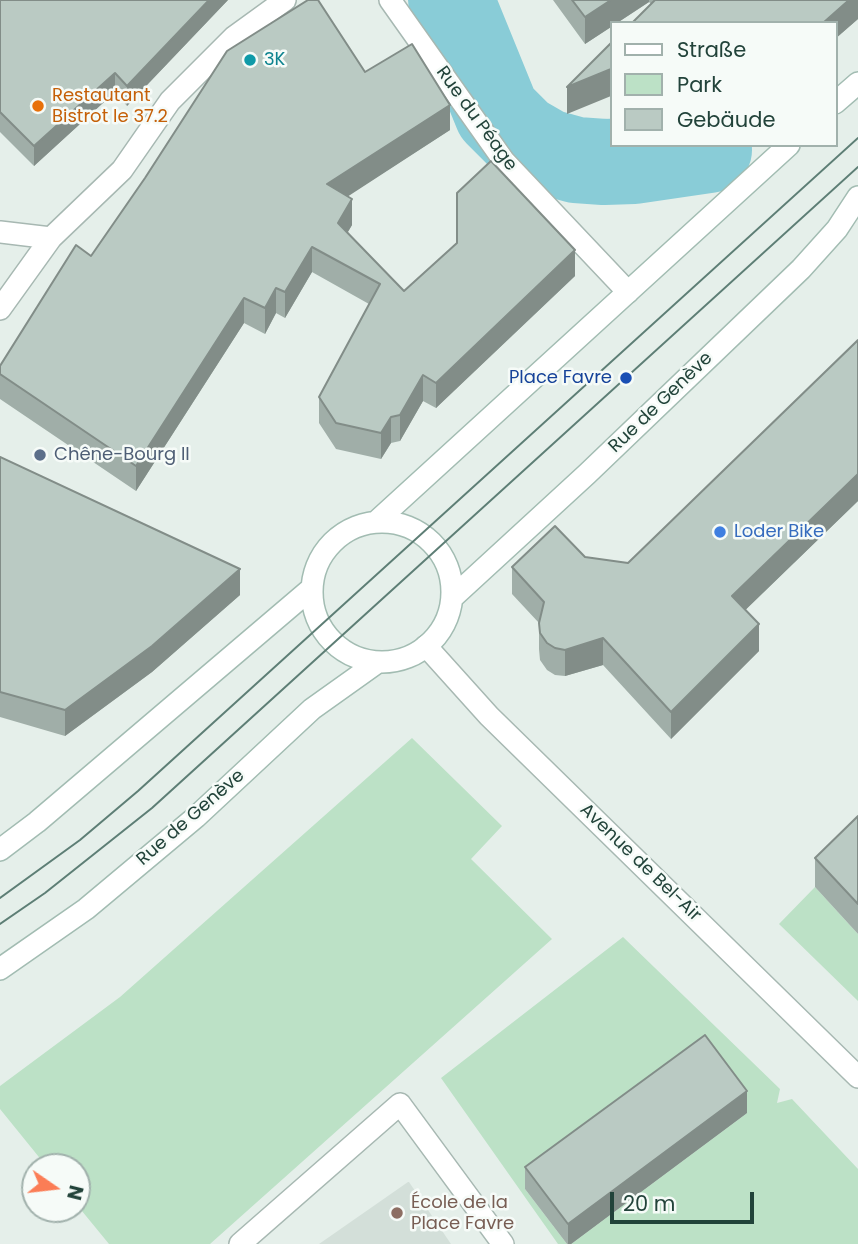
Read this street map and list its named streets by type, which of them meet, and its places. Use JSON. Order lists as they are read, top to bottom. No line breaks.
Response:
{"streets":{"main road":["Rue du Péage","Rue de Genève","Avenue de Bel-Air"]},"crossings":[["Rue de Genève","Avenue de Bel-Air"]],"places":["3K","Restautant Bistrot le 37.2","Place Favre","Chêne-Bourg II","Loder Bike","École de la Place Favre"],"legend":["Straße","Park","Gebäude"],"scale_bar":"20 m","north":"right"}
